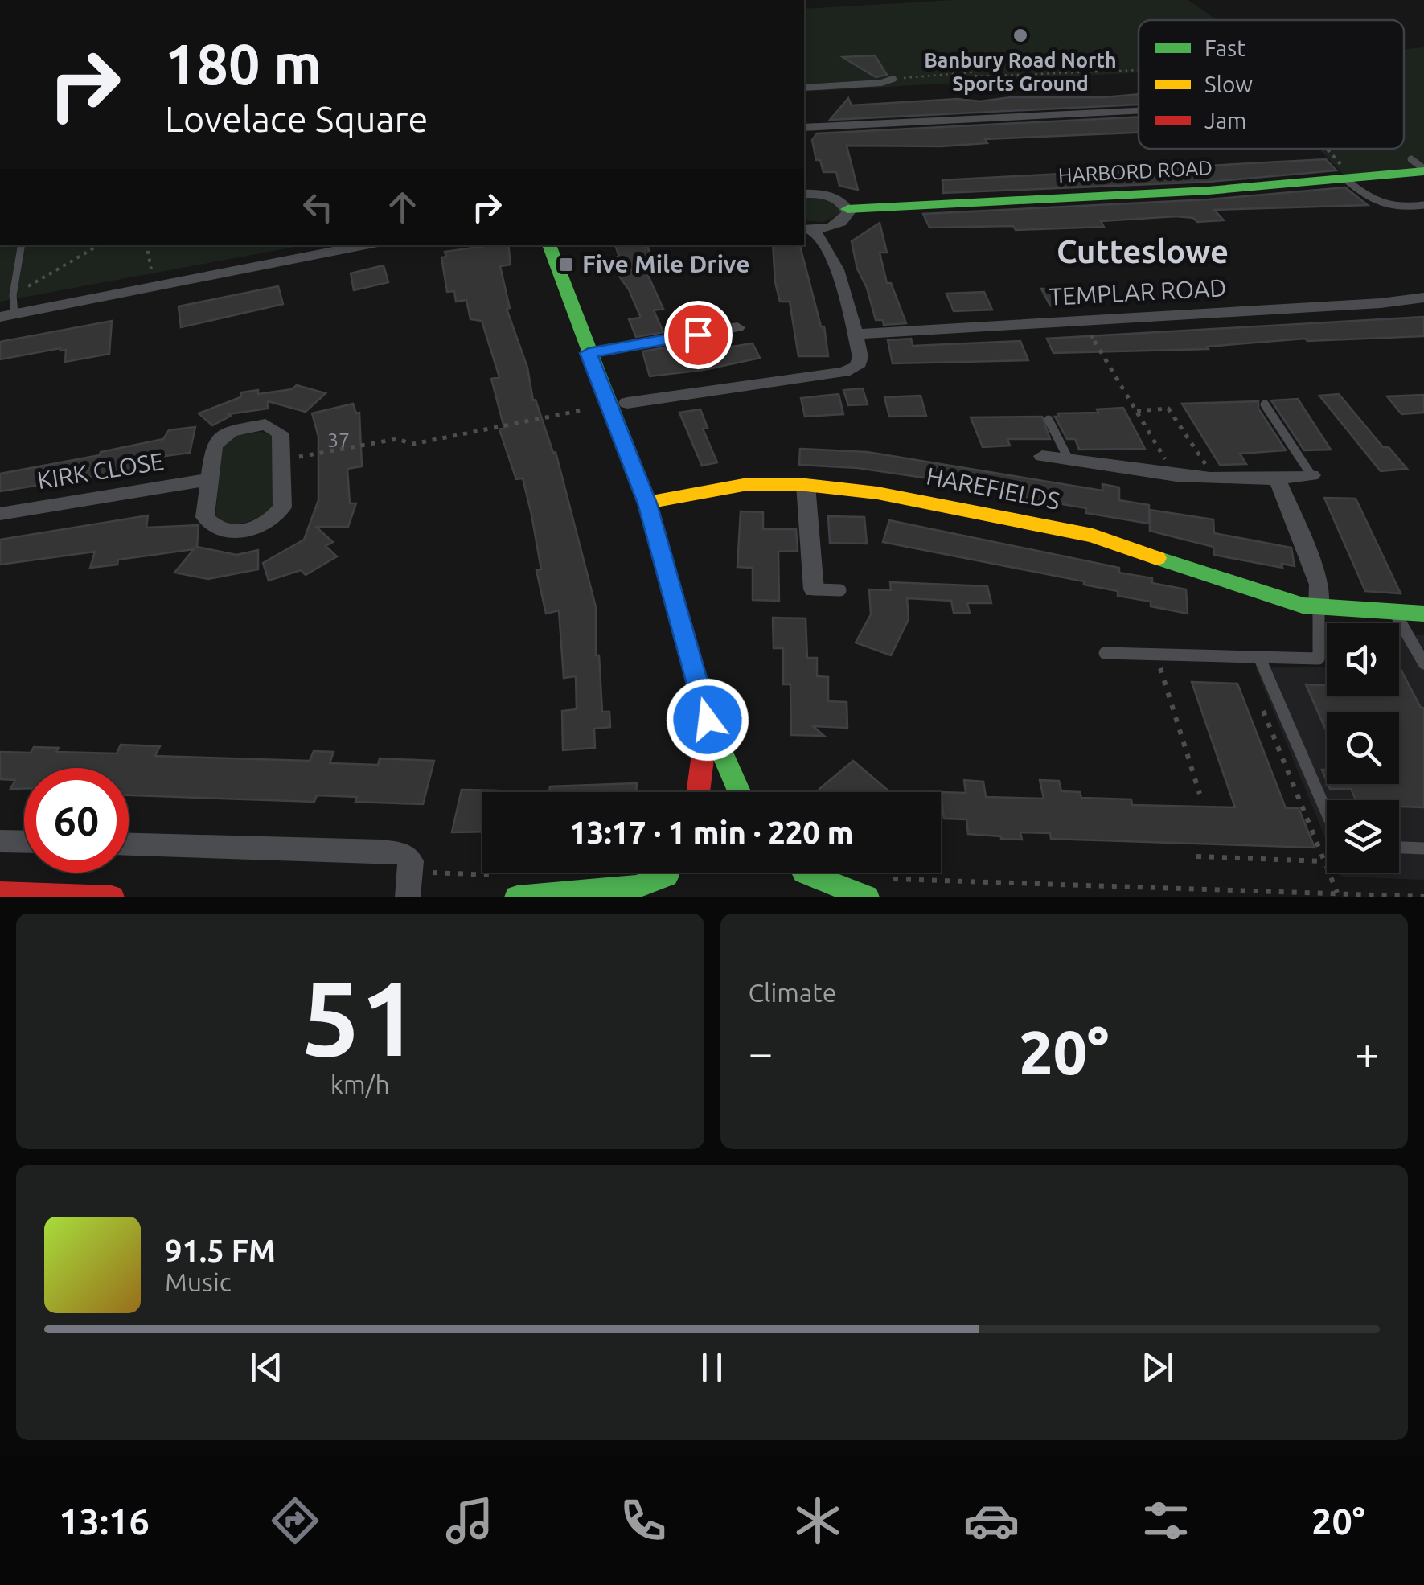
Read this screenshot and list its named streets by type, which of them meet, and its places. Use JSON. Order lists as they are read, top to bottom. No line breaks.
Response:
{"streets":{"main road":["HARBORD ROAD","HAREFIELDS"],"street":["TEMPLAR ROAD","KIRK CLOSE"]},"districts":["Cutteslowe"],"places":{"other":["Banbury Road North Sports Ground"],"transit":["Five Mile Drive"]},"house_numbers":["37"],"legend":["Fast","Slow","Jam"],"page":{"turn":["180 m","Lovelace Square"],"limit":"60","trip":"13:17 · 1 min · 220 m","tile":[["51","km/h"],"Climate"],"heat":["−","20°","+"],"song":["91.5 FM","Music"],"tabs":["13:16","20°"]}}
